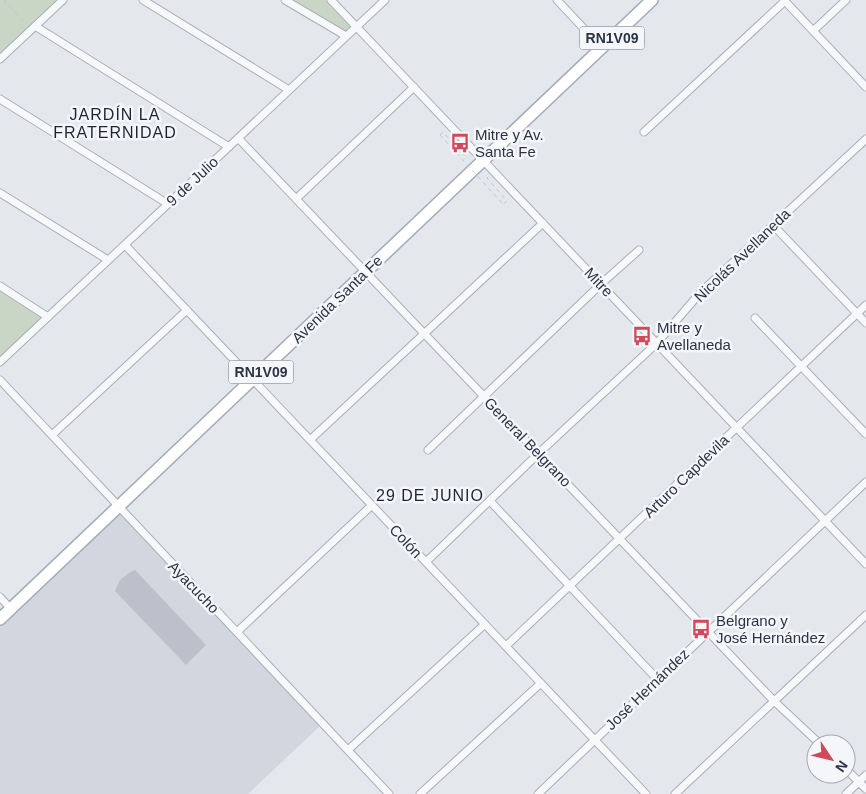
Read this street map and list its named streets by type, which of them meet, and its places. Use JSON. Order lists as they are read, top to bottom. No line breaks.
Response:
{"streets":{"main road":["RN1V09","Avenida Santa Fe"],"street":["9 de Julio","Nicolás Avellaneda","Mitre","General Belgrano","Arturo Capdevila","Colón","Ayacucho","José Hernández"]},"crossings":[["9 de Julio","Mitre"],["9 de Julio","General Belgrano"],["9 de Julio","Colón"],["Nicolás Avellaneda","Mitre"],["Nicolás Avellaneda","General Belgrano"],["Nicolás Avellaneda","Colón"],["Mitre","Avenida Santa Fe"],["Mitre","Arturo Capdevila"],["Mitre","José Hernández"],["Avenida Santa Fe","General Belgrano"],["Avenida Santa Fe","Colón"],["Avenida Santa Fe","Ayacucho"],["General Belgrano","Arturo Capdevila"],["General Belgrano","José Hernández"],["Arturo Capdevila","Colón"],["Colón","José Hernández"]],"districts":["JARDÍN LA FRATERNIDAD","29 DE JUNIO"],"places":{"bus stop":["Mitre y Av. Santa Fe","Mitre y Avellaneda","Belgrano y José Hernández"]},"north":"bottom right"}
